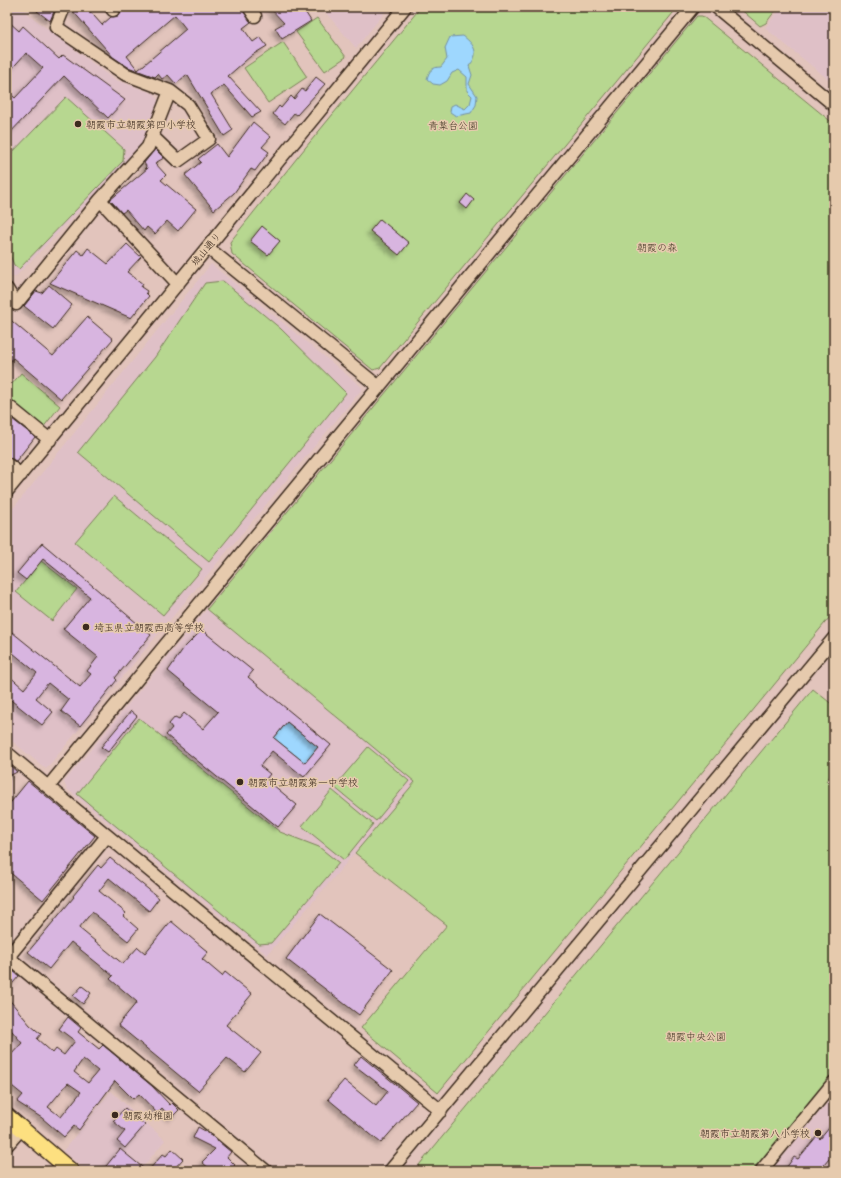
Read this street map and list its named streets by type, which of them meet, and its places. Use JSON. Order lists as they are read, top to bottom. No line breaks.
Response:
{"streets":{"street":["城山通り"]},"parks":["青葉台公園","朝霞の森","朝霞中央公園"],"places":["朝霞市立朝霞第四小学校","埼玉県立朝霞西高等学校","朝霞市立朝霞第一中学校","朝霞幼稚園","朝霞市立朝霞第八小学校"]}
